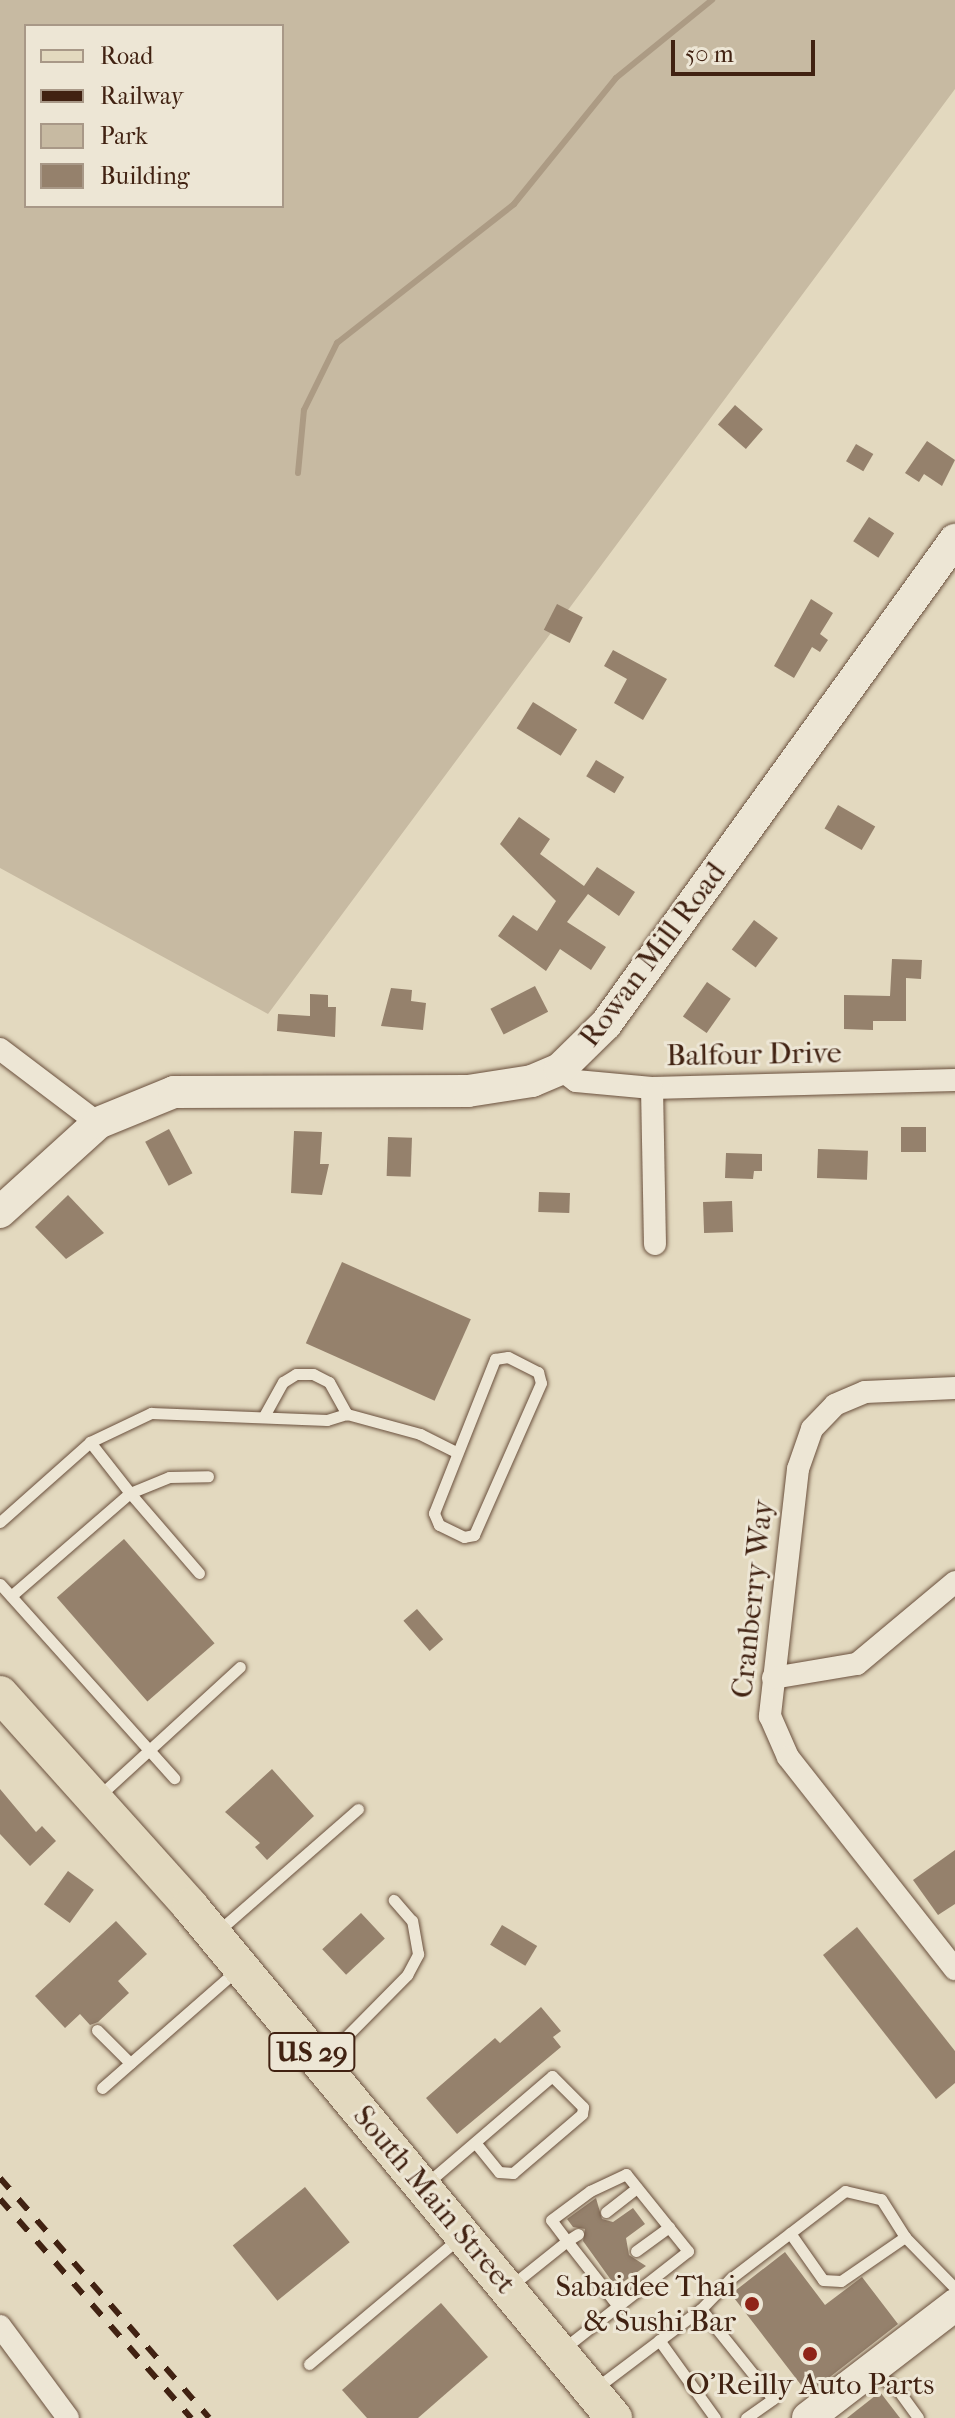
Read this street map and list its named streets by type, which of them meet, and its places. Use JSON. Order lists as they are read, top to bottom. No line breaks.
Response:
{"streets":{"main road":["US 29","South Main Street"],"street":["Rowan Mill Road","Balfour Drive","Cranberry Way"]},"crossings":[["Rowan Mill Road","Balfour Drive"]],"places":["Sabaidee Thai & Sushi Bar","O'Reilly Auto Parts"],"legend":["Road","Railway","Park","Building"],"scale_bar":"50 m"}
